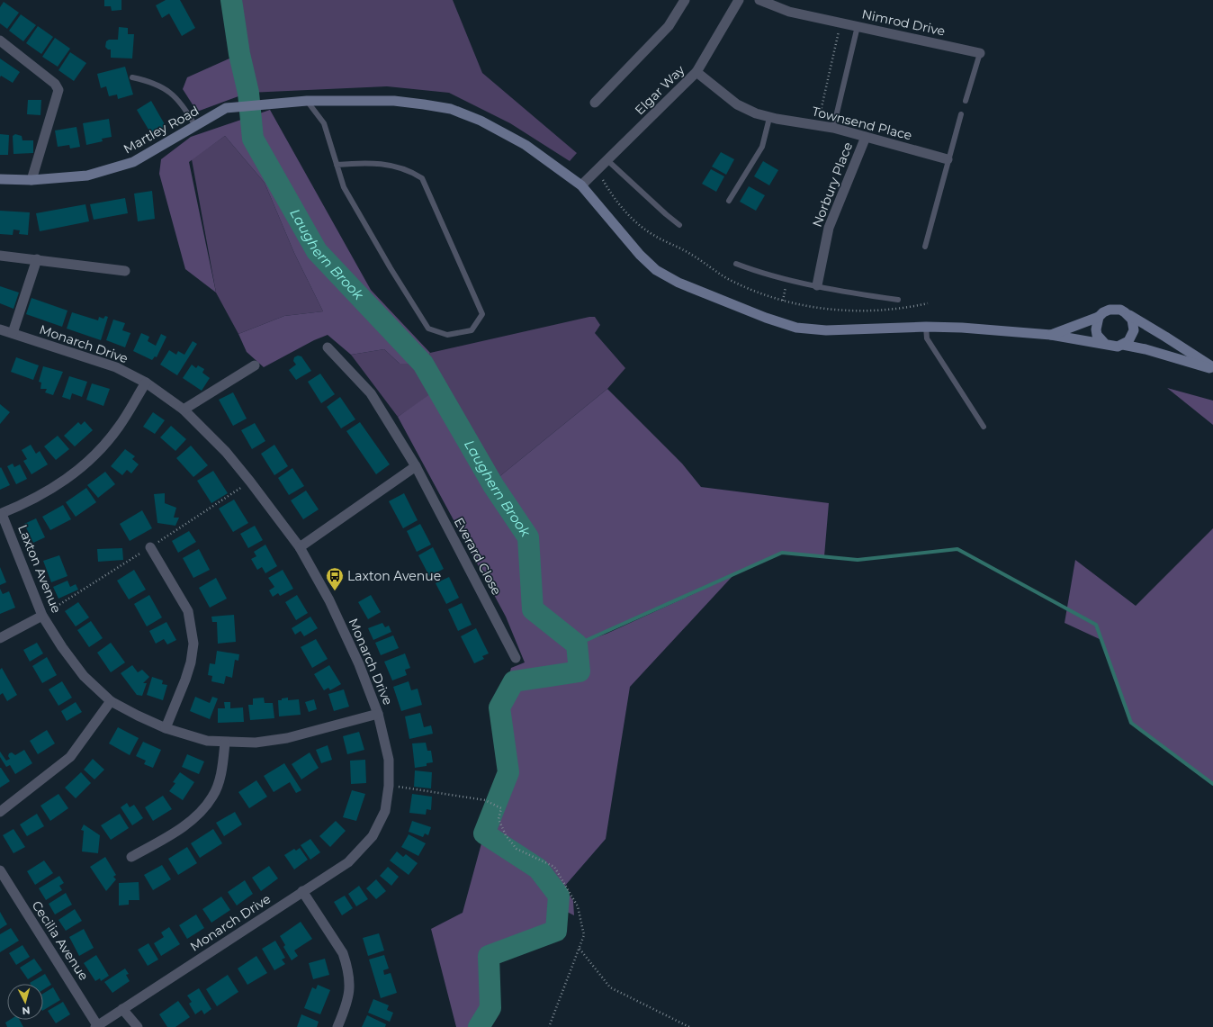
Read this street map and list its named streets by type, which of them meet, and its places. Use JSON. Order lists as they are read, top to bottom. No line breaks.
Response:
{"streets":{"main road":["Martley Road"],"street":["Nimrod Drive","Elgar Way","Townsend Place","Norbury Place","Monarch Drive","Everard Close","Laxton Avenue","Cecilia Avenue"]},"crossings":[["Elgar Way","Townsend Place"],["Townsend Place","Norbury Place"],["Monarch Drive","Laxton Avenue"],["Monarch Drive","Cecilia Avenue"]],"water":["Laughern Brook"],"places":{"bus stop":["Laxton Avenue"]},"north":"bottom"}
